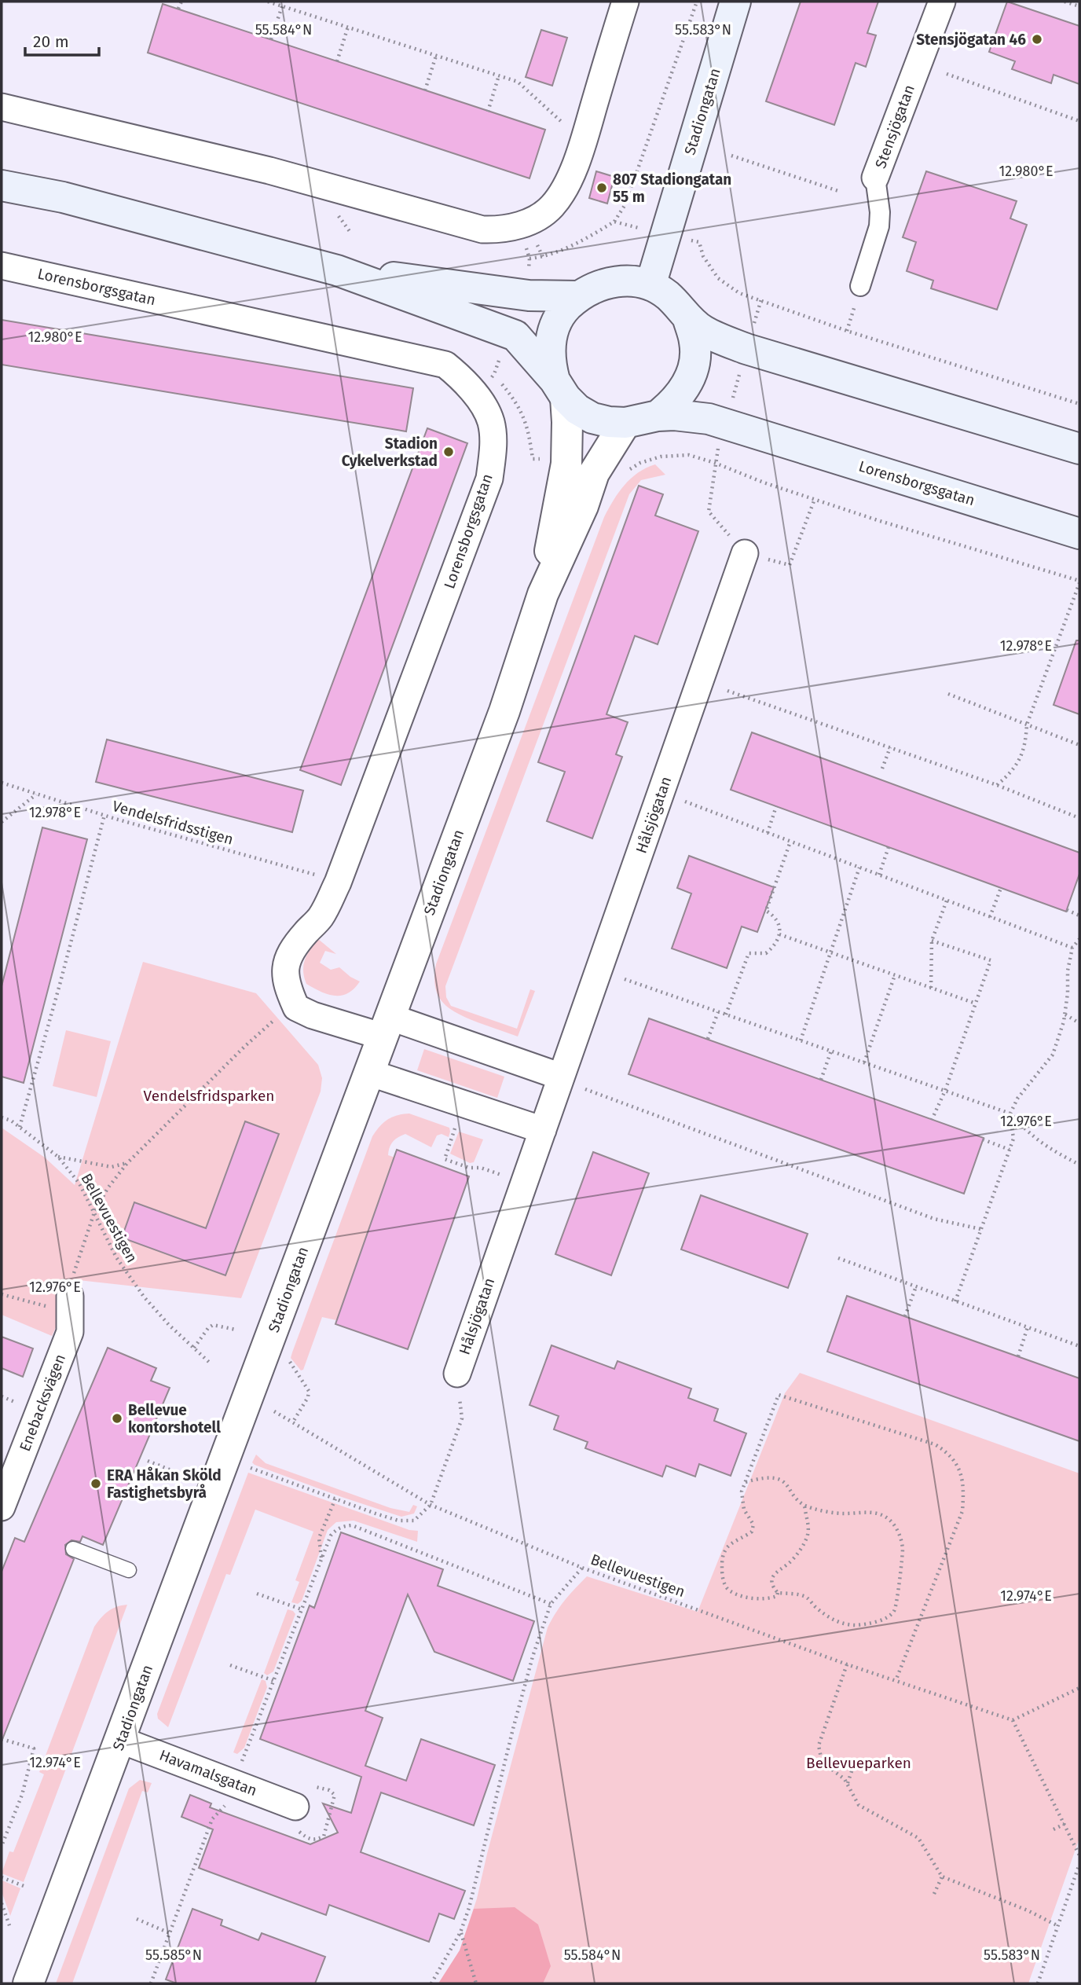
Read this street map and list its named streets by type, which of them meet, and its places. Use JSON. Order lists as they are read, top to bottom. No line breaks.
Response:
{"streets":{"main road":["Stadiongatan","Lorensborgsgatan"],"street":["Stensjögatan","Hålsjögatan","Enebacksvägen","Havamalsgatan"],"path":["Vendelsfridsstigen","Bellevuestigen"]},"crossings":[["Stadiongatan","Lorensborgsgatan"],["Stadiongatan","Havamalsgatan"],["Lorensborgsgatan","Vendelsfridsstigen"],["Hålsjögatan","Bellevuestigen"]],"parks":["Vendelsfridsparken","Bellevueparken"],"places":["Stensjögatan 46","807 Stadiongatan 55 m","Stadion Cykelverkstad","Bellevue kontorshotell","ERA Håkan Sköld Fastighetsbyrå"],"scale_bar":"20 m","coordinates":["55.583°N","55.584°N","12.980°E","12.978°E","12.976°E","12.974°E","55.585°N"]}
